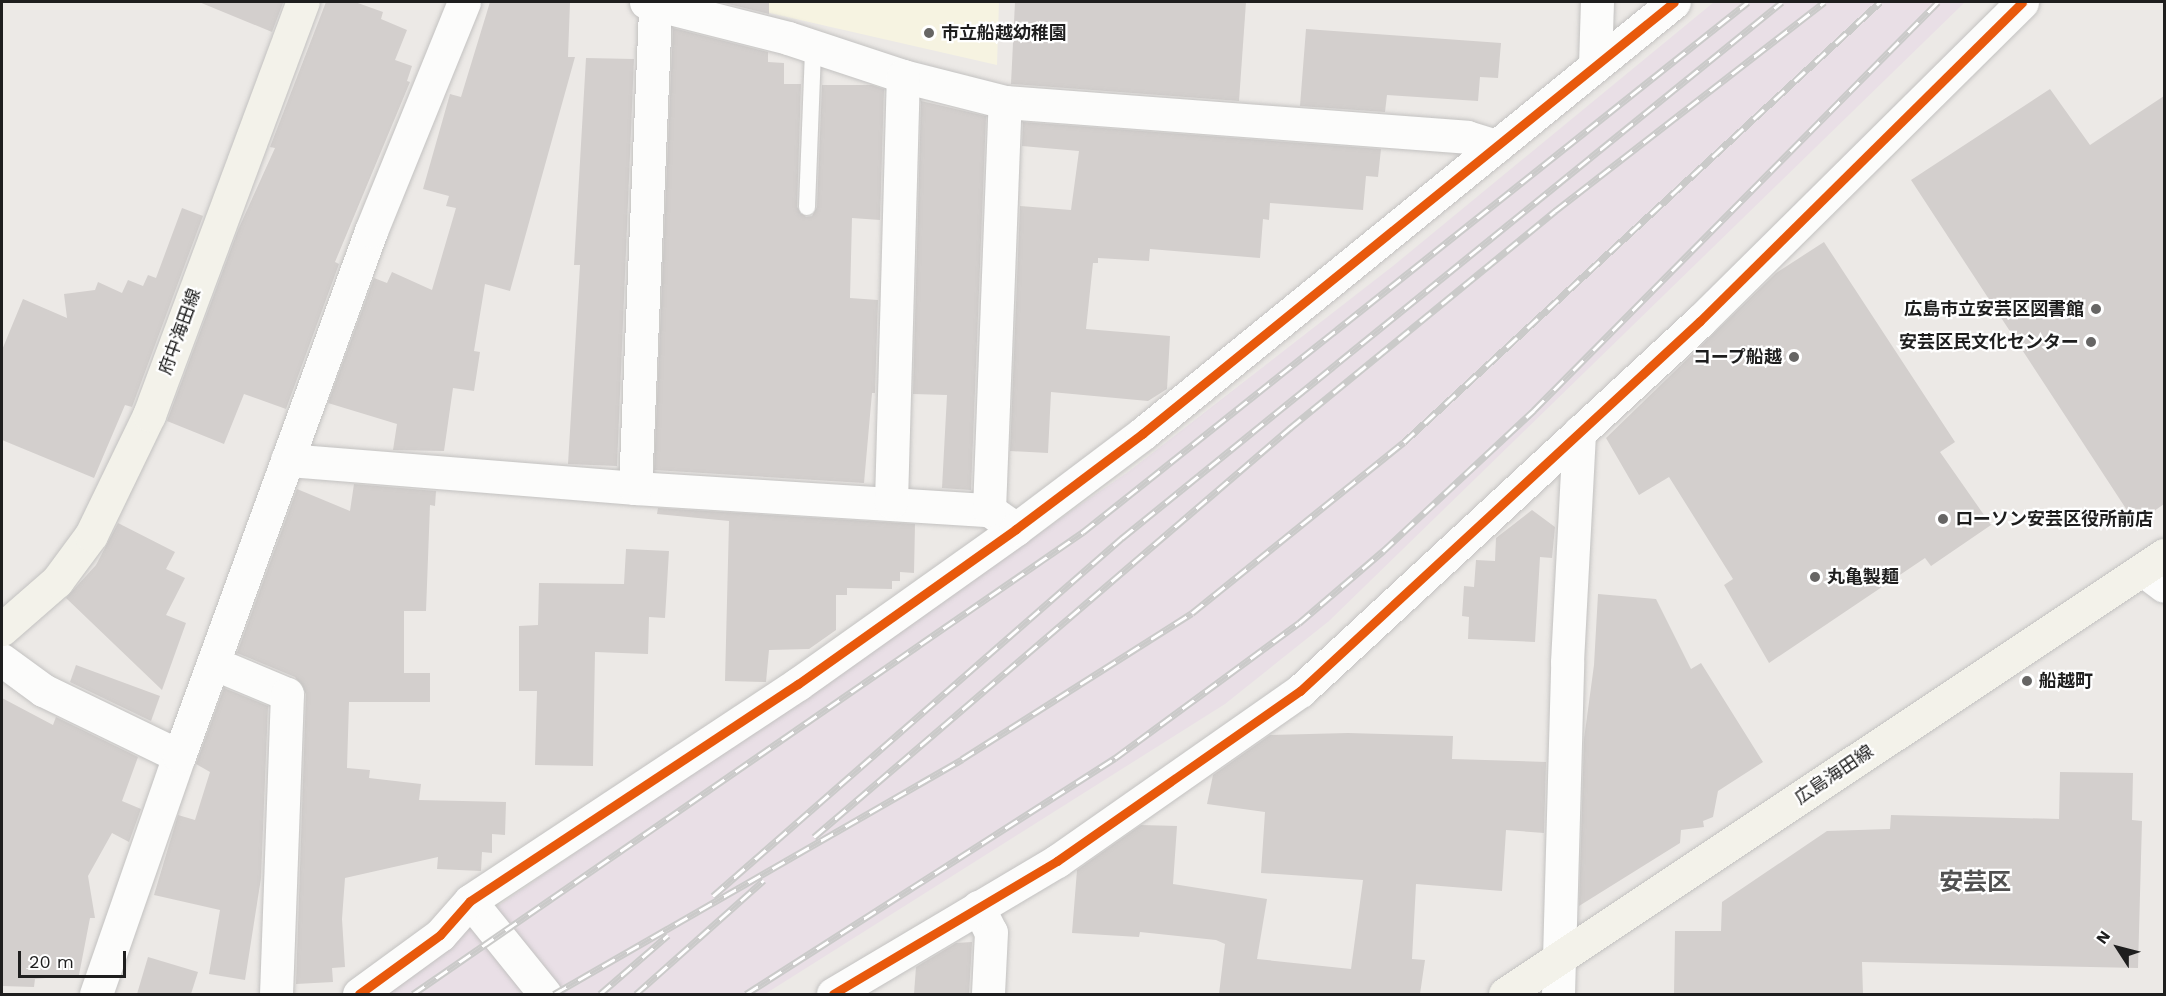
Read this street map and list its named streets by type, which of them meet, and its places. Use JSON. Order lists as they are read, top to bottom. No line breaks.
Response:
{"streets":{"main road":["府中海田線","広島海田線"]},"districts":["安芸区"],"places":["市立船越幼稚園","広島市立安芸区図書館","安芸区民文化センター","コープ船越","ローソン安芸区役所前店","丸亀製麺","船越町"],"scale_bar":"20 m","north":"top left"}
